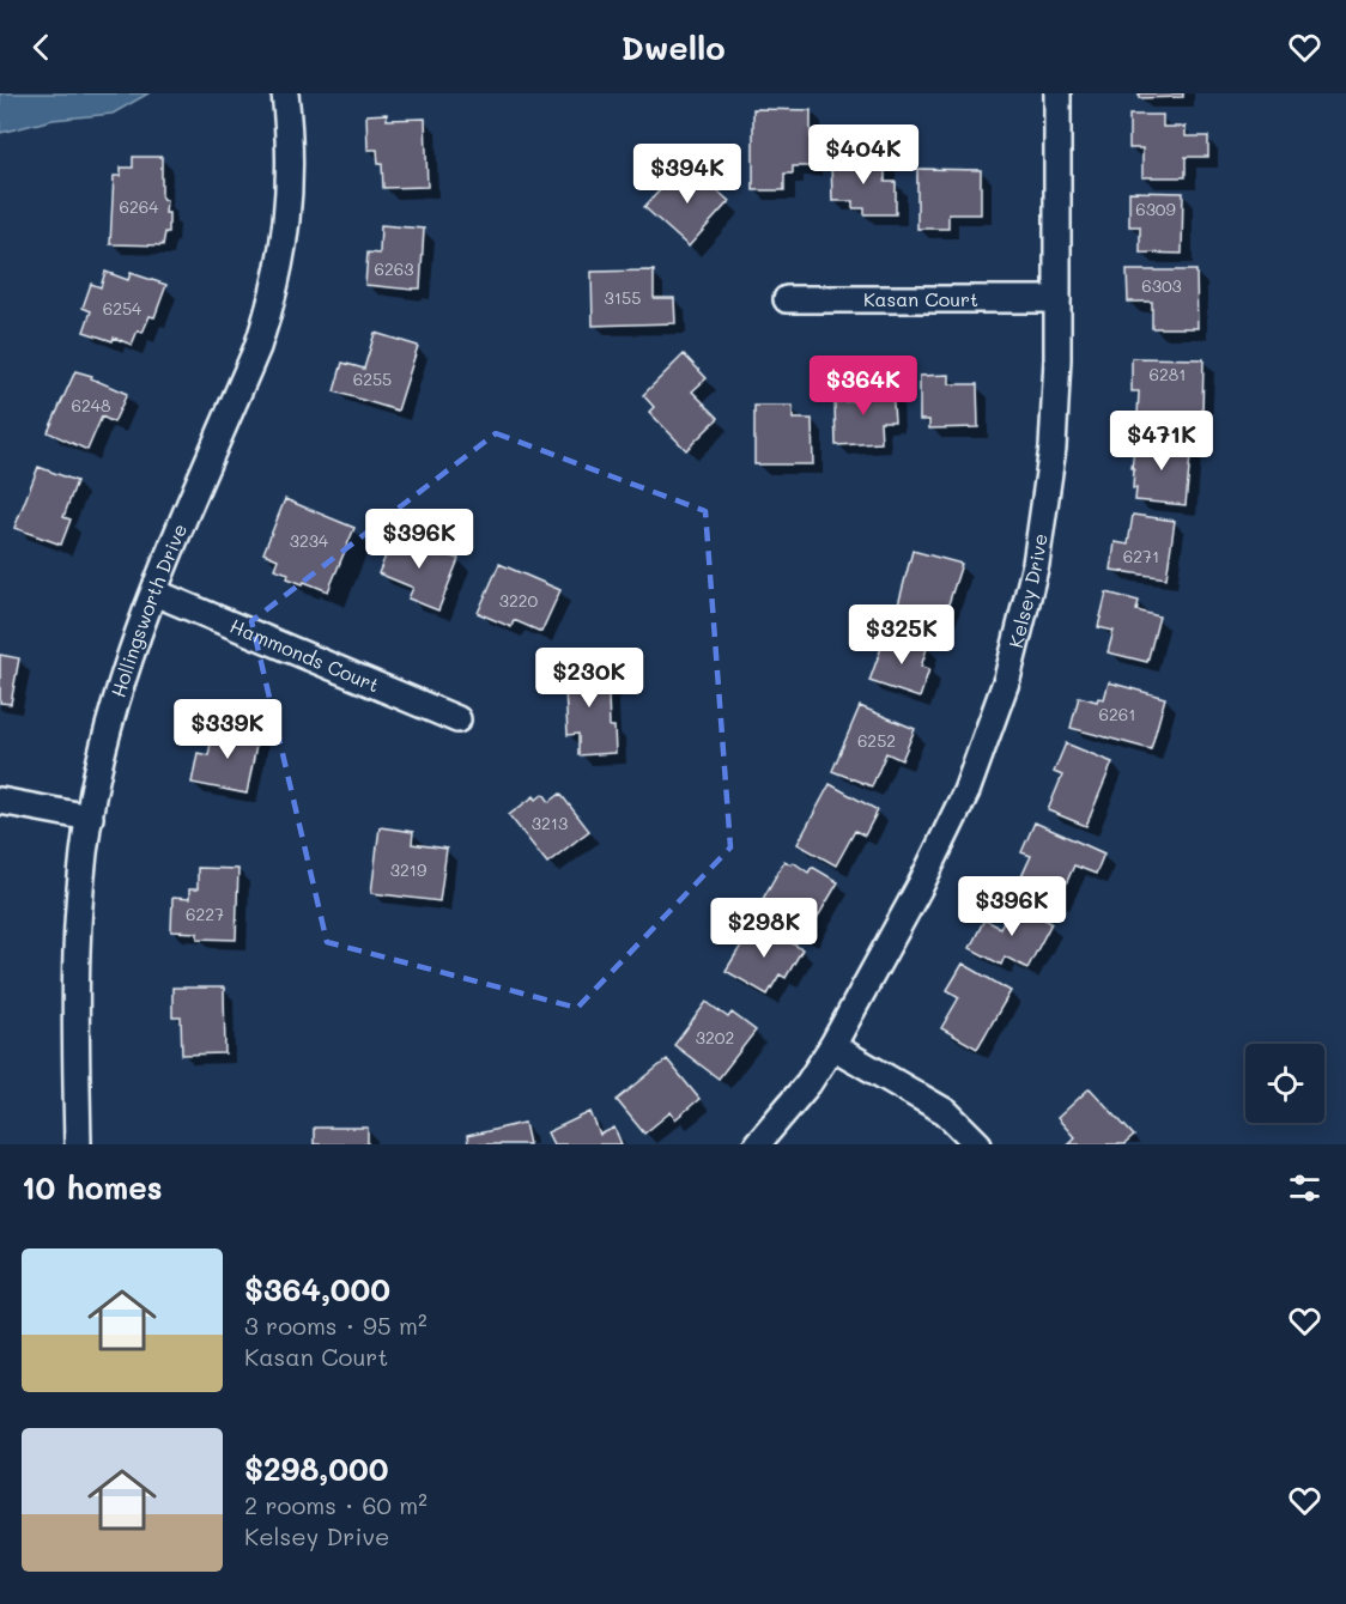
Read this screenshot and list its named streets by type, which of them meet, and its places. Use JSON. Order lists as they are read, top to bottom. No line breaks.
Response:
{"streets":{"street":["Kasan Court","Kelsey Drive","Hollingsworth Drive","Hammonds Court"]},"crossings":[["Kasan Court","Kelsey Drive"],["Hollingsworth Drive","Hammonds Court"]],"house_numbers":["6264","6309","6263","6303","3155","6254","6281","6255","6248","3234","6271","3220","6261","6252","3213","3219","6227","3202"],"page":{"header":"Dwello","price":["$404K","$394K","$364K","$471K","$396K","$325K","$230K","$339K","$396K","$298K"],"heading":"10 homes","list":[{"name":"$364,000","note":"3 rooms · 95 m² · Kasan Court"},{"name":"$298,000","note":"2 rooms · 60 m² · Kelsey Drive"}]}}
